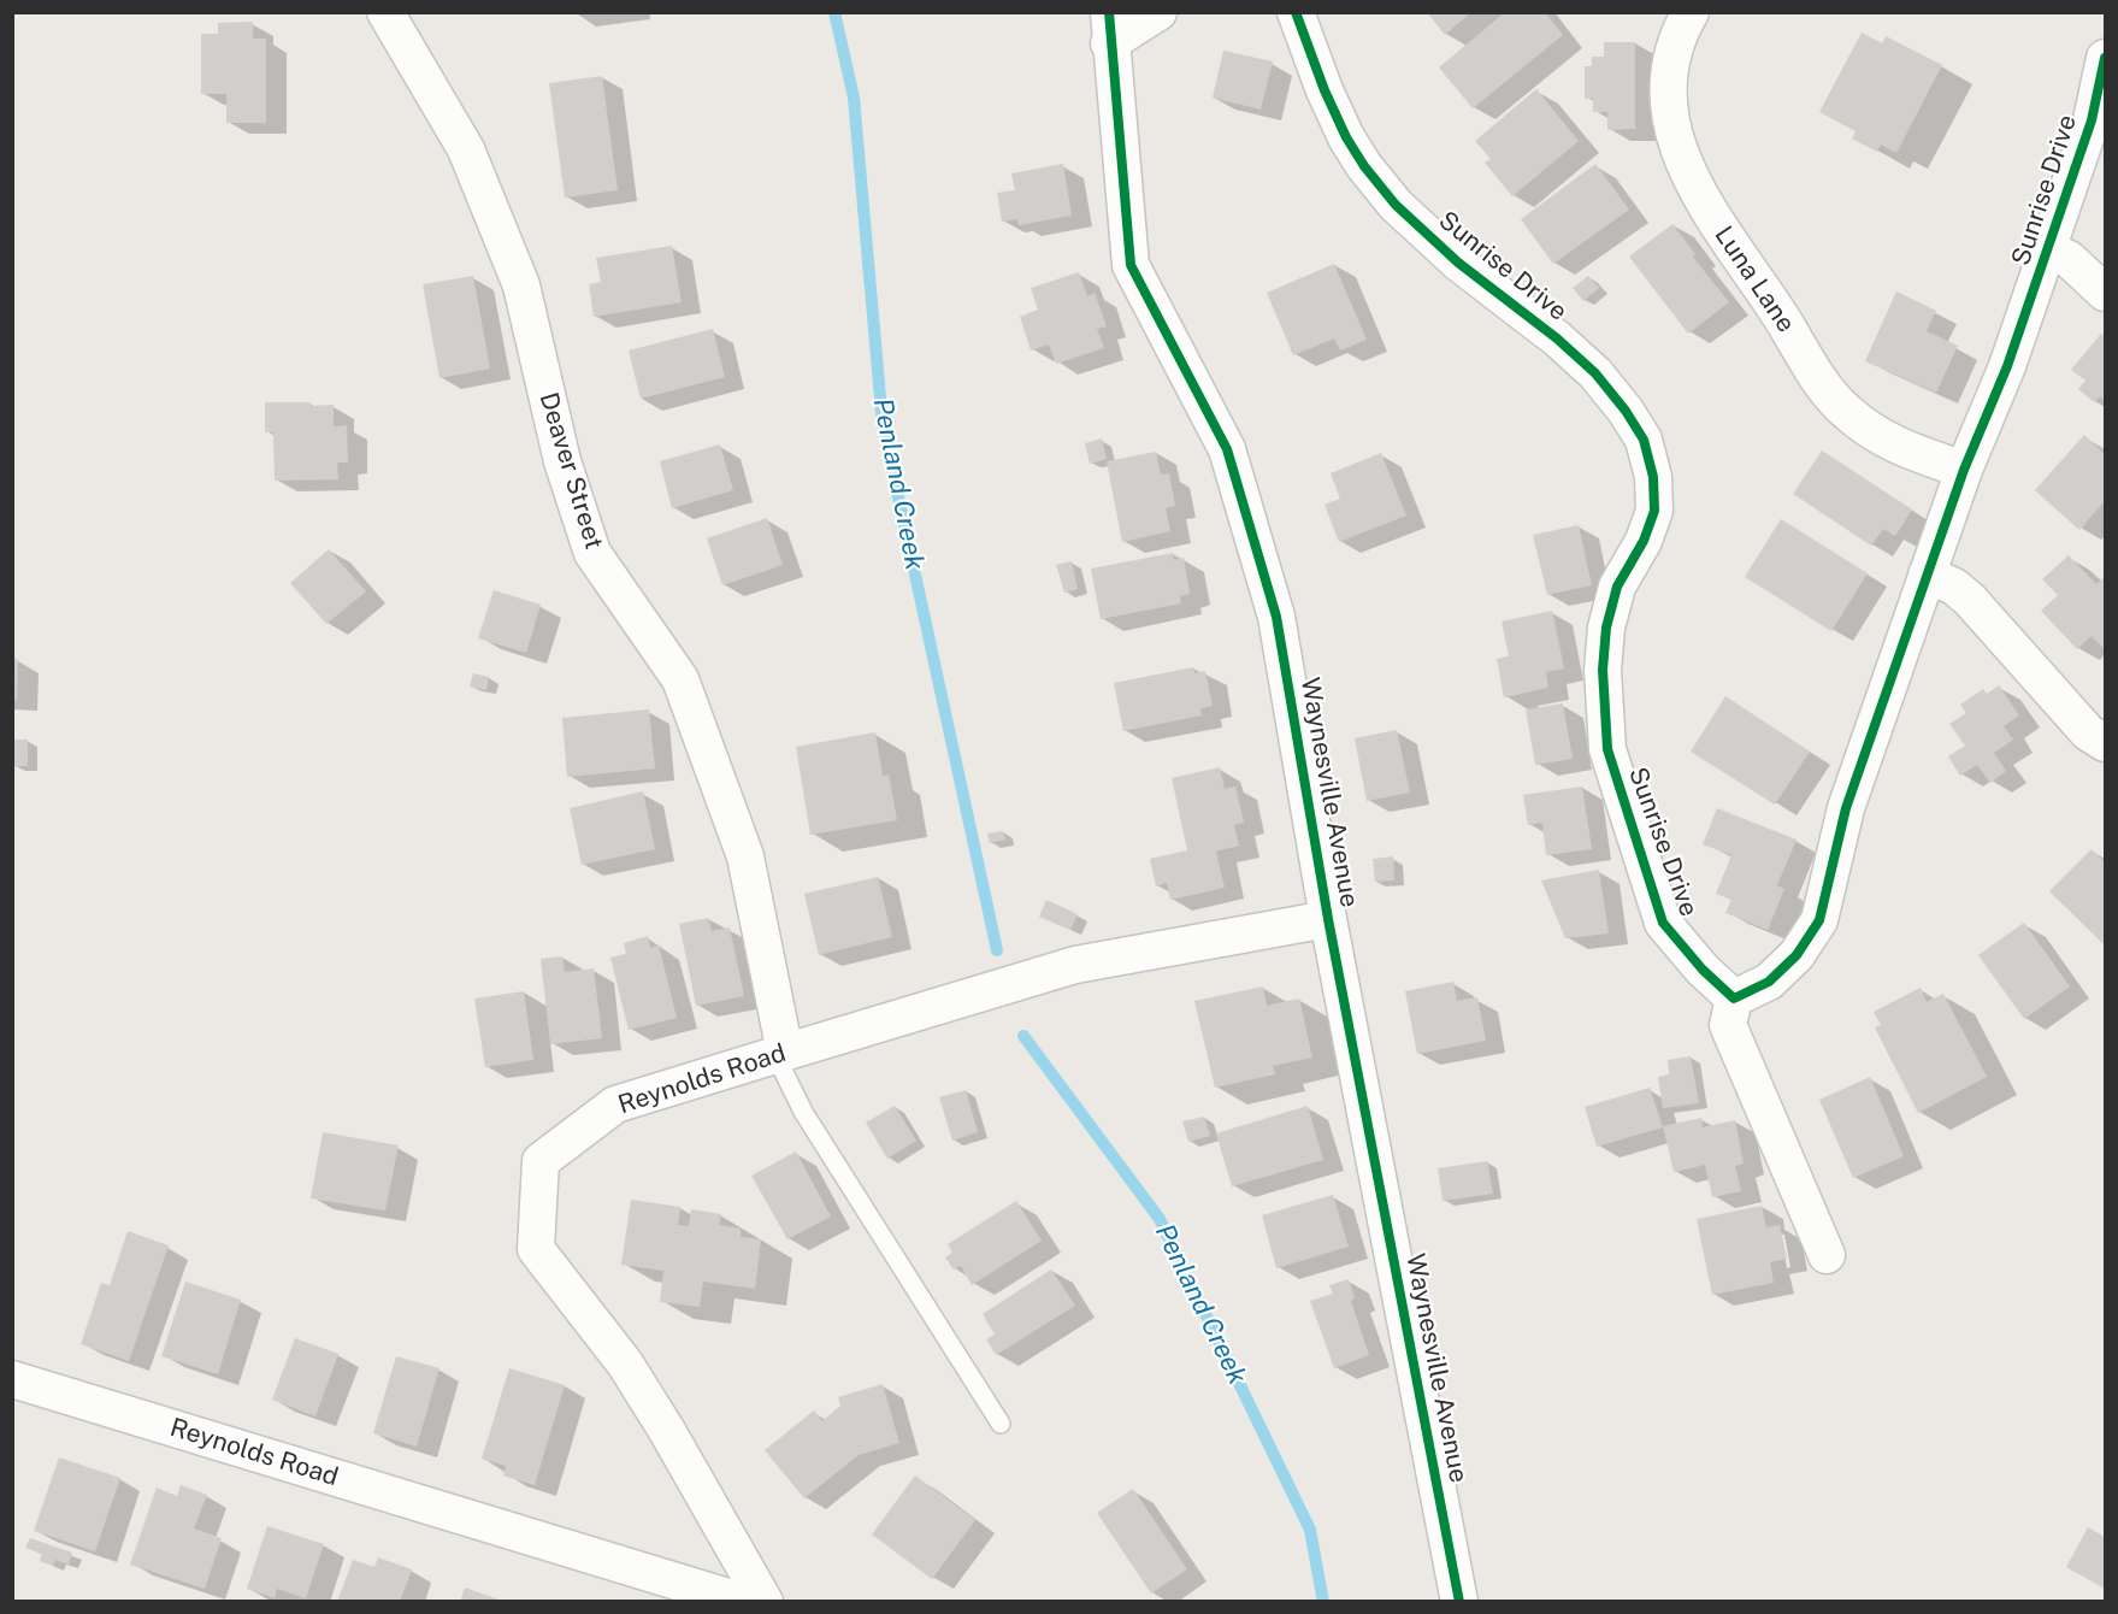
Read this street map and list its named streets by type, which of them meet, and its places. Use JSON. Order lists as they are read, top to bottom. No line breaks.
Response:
{"streets":{"street":["Sunrise Drive","Luna Lane","Deaver Street","Waynesville Avenue","Reynolds Road"]},"crossings":[["Sunrise Drive","Luna Lane"],["Deaver Street","Reynolds Road"],["Waynesville Avenue","Reynolds Road"]],"water":["Penland Creek"]}
